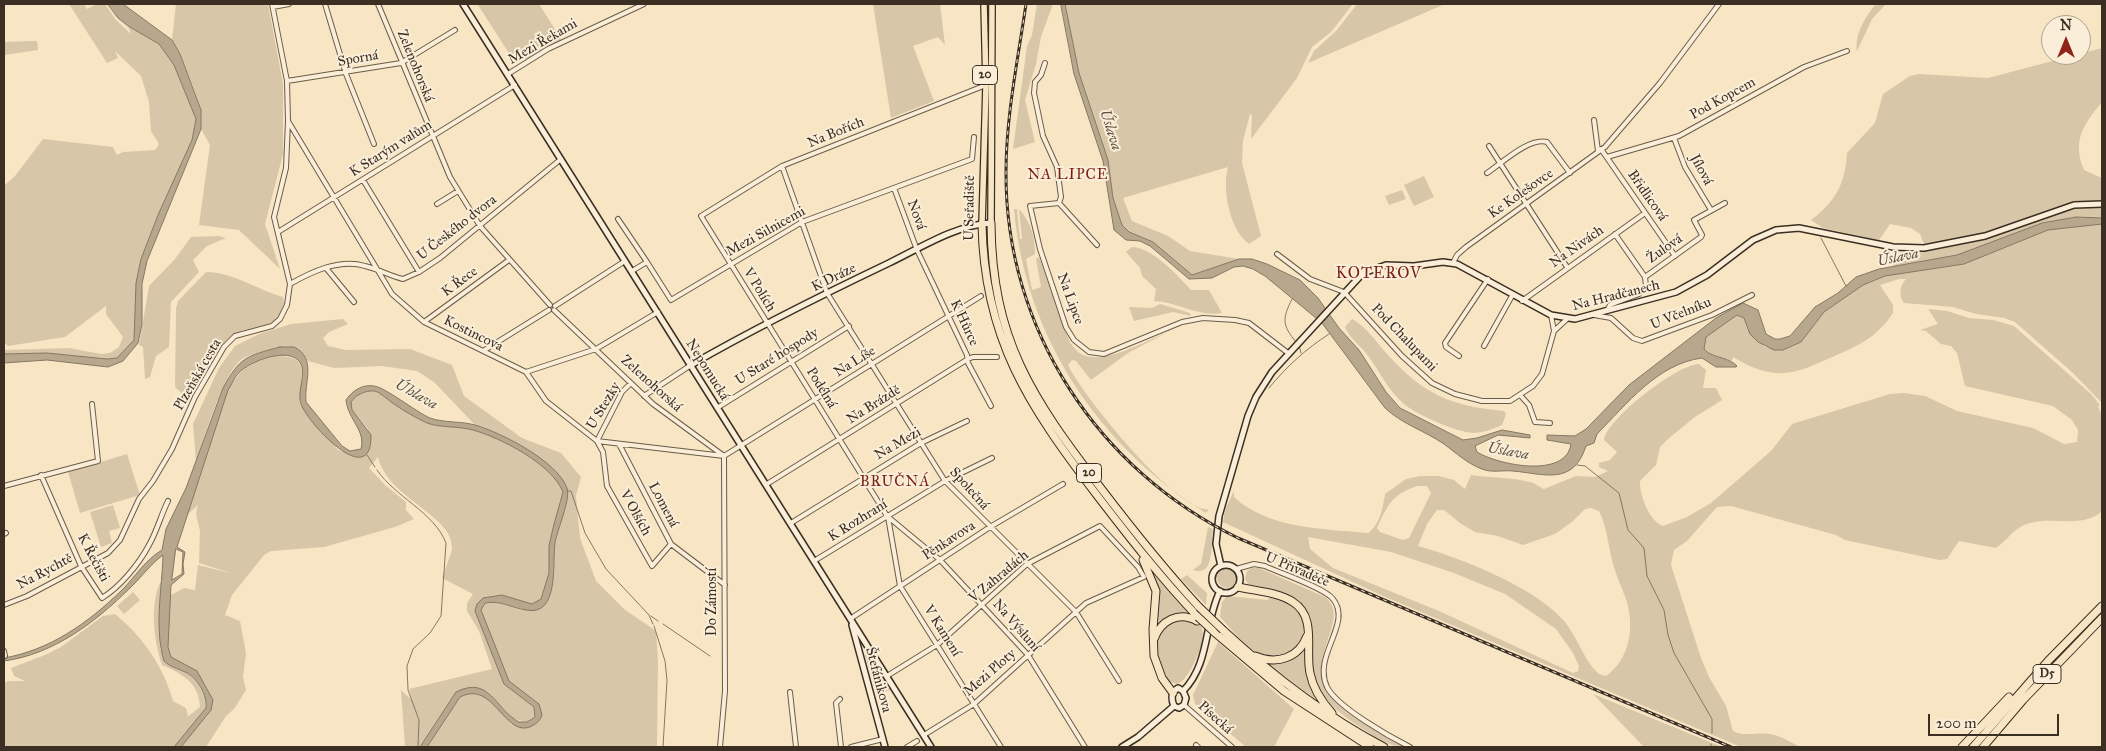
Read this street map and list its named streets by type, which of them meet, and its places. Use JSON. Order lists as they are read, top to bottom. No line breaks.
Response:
{"streets":{"highway":["20","U Seřadiště","D5"],"street":["Mezi Řekami","Sporná","Zelenohorská","Pod Kopcem","Na Bořích","K Starým valům","Jílová","Ke Kolešovce","Břidlicová","Nová","U Českého dvora","Mezi Silnicemi","Na Nivách","Žulová","K Dráze","K Řece","V Polích","Na Hradčanech","Na Lipce","U Včelníku","K Hůrce","Kostincova","Pod Chalupami","U Staré hospody","Na Líše","Nepomucká","Plzeňská cesta","Podélná","Na Brázdě","U Stezky","Na Mezi","Společná","Lomená","V Olších","K Rozhraní","Pěnkavova","K Řečišti","U Přivaděče","Na Rychtě","V Zahradách","Do Zámostí","Na Výsluní","V Kamení","Mezi Ploty","Štefánikova","Písecká"]},"crossings":[["Mezi Řekami","Nepomucká"],["Sporná","Zelenohorská"],["Sporná","Plzeňská cesta"],["Zelenohorská","K Starým valům"],["Zelenohorská","U Českého dvora"],["Zelenohorská","K Řece"],["Zelenohorská","U Stezky"],["Zelenohorská","Do Zámostí"],["20","U Seřadiště"],["Pod Kopcem","Jílová"],["Pod Kopcem","Břidlicová"],["Na Bořích","U Seřadiště"],["Na Bořích","V Polích"],["Na Bořích","Společná"],["K Starým valům","Kostincova"],["K Starým valům","Nepomucká"],["K Starým valům","Plzeňská cesta"],["Jílová","Žulová"],["Ke Kolešovce","Břidlicová"],["Ke Kolešovce","Na Hradčanech"],["Břidlicová","Na Nivách"],["Břidlicová","Žulová"],["U Seřadiště","K Dráze"],["Nová","Mezi Silnicemi"],["Nová","K Dráze"],["Nová","K Hůrce"],["U Českého dvora","Kostincova"],["U Českého dvora","Nepomucká"],["U Českého dvora","Plzeňská cesta"],["Mezi Silnicemi","V Polích"],["Mezi Silnicemi","Společná"],["Na Nivách","Na Hradčanech"],["K Dráze","V Polích"],["K Dráze","K Hůrce"],["K Dráze","Nepomucká"],["K Dráze","Podélná"],["K Dráze","Společná"],["K Řece","Kostincova"],["V Polích","Podélná"],["Na Hradčanech","U Včelníku"],["K Hůrce","Na Líše"],["K Hůrce","Na Brázdě"],["Kostincova","Plzeňská cesta"],["Kostincova","U Stezky"],["Kostincova","V Olších"],["U Staré hospody","Nepomucká"],["U Staré hospody","Podélná"],["U Staré hospody","Společná"],["Na Líše","Nepomucká"],["Na Líše","Podélná"],["Na Líše","Společná"],["Nepomucká","Na Brázdě"],["Nepomucká","Na Mezi"],["Nepomucká","K Rozhraní"],["Nepomucká","Pěnkavova"],["Nepomucká","V Zahradách"],["Nepomucká","Mezi Ploty"],["Nepomucká","Štefánikova"],["Plzeňská cesta","Na Rychtě"],["Podélná","Na Brázdě"],["Podélná","Na Mezi"],["Podélná","K Rozhraní"],["Podélná","Na Výsluní"],["Podélná","V Kamení"],["Na Brázdě","Společná"],["U Stezky","V Olších"],["Na Mezi","Společná"],["Společná","K Rozhraní"],["Společná","Pěnkavova"],["Společná","V Zahradách"],["Společná","Mezi Ploty"],["Lomená","V Olších"],["Lomená","Do Zámostí"],["K Rozhraní","Na Výsluní"],["K Rozhraní","V Kamení"],["Pěnkavova","Na Výsluní"],["Pěnkavova","V Kamení"],["Pěnkavova","Štefánikova"],["K Řečišti","Na Rychtě"],["V Zahradách","Na Výsluní"],["V Zahradách","V Kamení"],["V Zahradách","Mezi Ploty"],["Na Výsluní","V Kamení"],["Na Výsluní","Mezi Ploty"],["V Kamení","Mezi Ploty"]],"districts":["NA LIPCE","KOTEROV","BRUČNÁ"],"water":["Úslava","Úhlava"],"scale_bar":"200 m","north":"top"}
